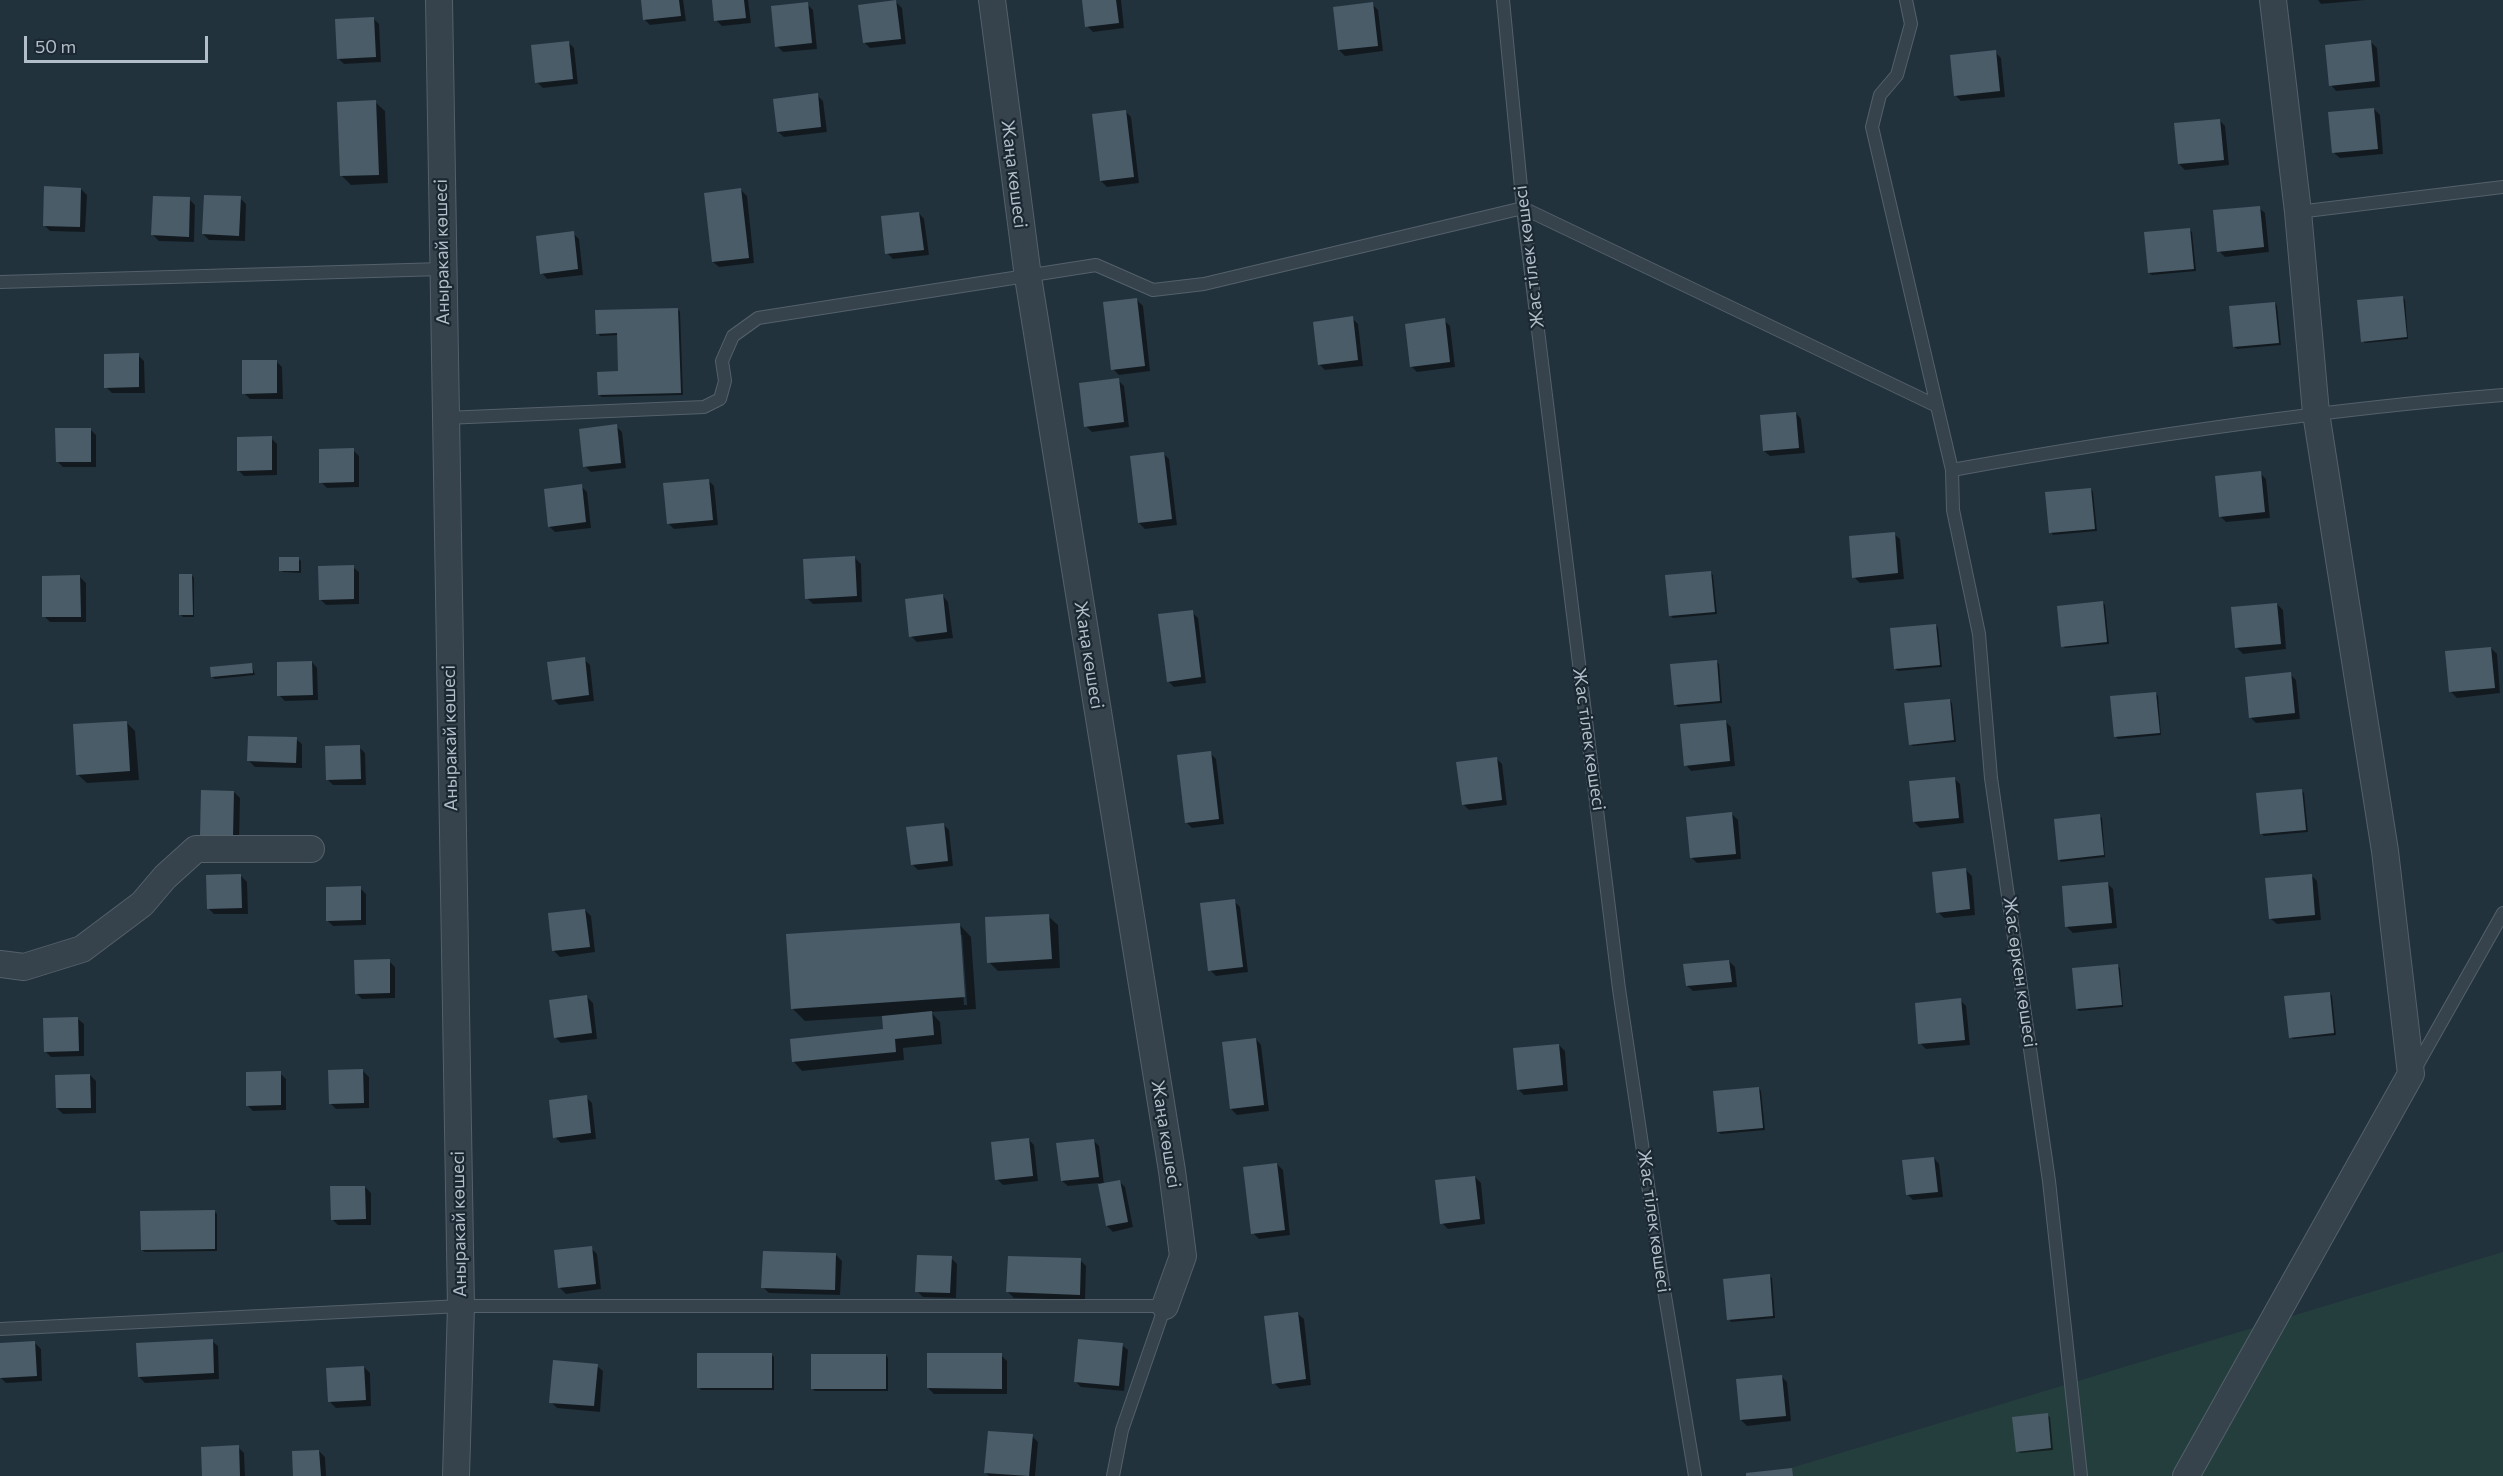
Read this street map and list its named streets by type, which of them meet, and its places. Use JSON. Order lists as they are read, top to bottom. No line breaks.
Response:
{"streets":{"street":["Жаңа көшесі","Аныракай көшесі"],"lane":["Жас тілек көшесі","Жас өркен көшесі"]},"scale_bar":"50 m"}
